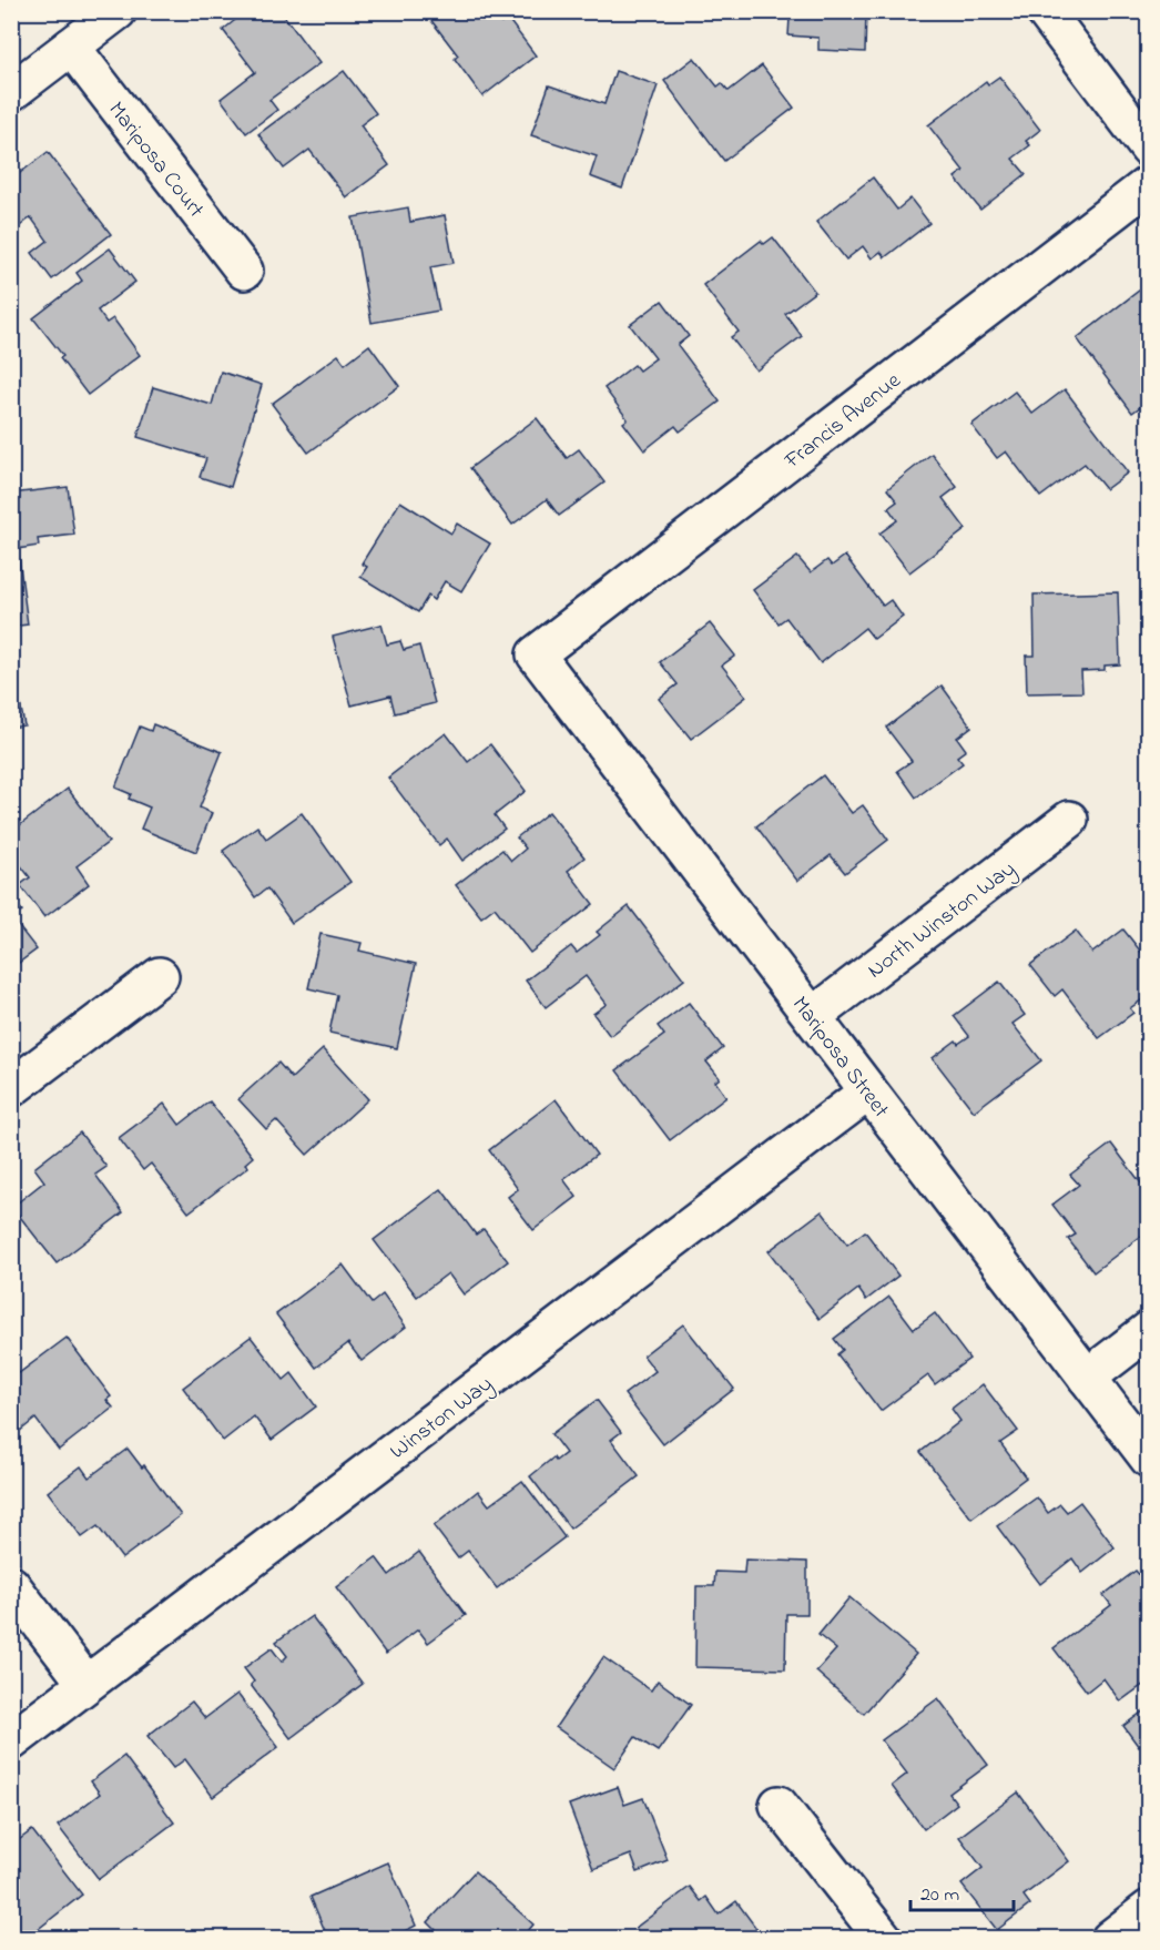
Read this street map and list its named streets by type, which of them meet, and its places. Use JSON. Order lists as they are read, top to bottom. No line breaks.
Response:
{"streets":{"street":["Mariposa Court","Francis Avenue","North Winston Way","Mariposa Street","Winston Way"]},"crossings":[["Francis Avenue","Mariposa Street"],["North Winston Way","Mariposa Street"],["Mariposa Street","Winston Way"]],"scale_bar":"20 m"}
